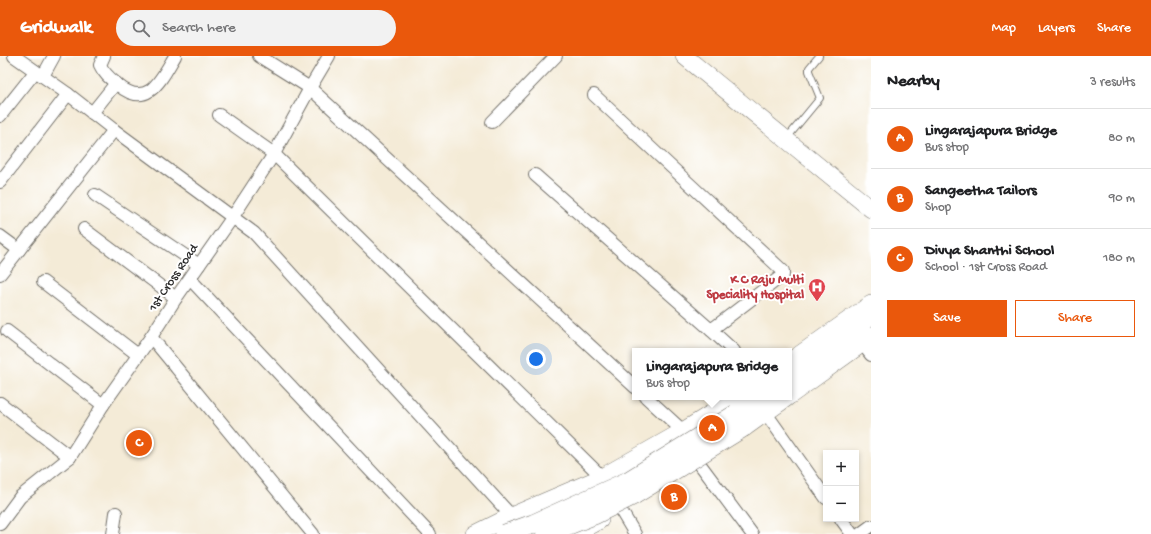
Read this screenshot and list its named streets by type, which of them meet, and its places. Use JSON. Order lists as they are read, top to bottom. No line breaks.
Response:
{"streets":{"street":["1st Cross Road"]},"places":{"hospital":["K C Raju Multi Speciality Hospital"]},"page":{"header":"Gridwalk","search":"Search here","nav":["Map","Layers","Share"],"heading":["Nearby","3 results"],"list":[{"mark":"A","name":"Lingarajapura Bridge","note":"Bus stop","value":"80 m"},{"mark":"B","name":"Sangeetha Tailors","note":"Shop","value":"90 m"},{"mark":"C","name":"Divya Shanthi School","note":"School · 1st Cross Road","value":"180 m"}],"buttons":["Save","Share"],"popup":["Lingarajapura Bridge","Bus stop"],"pins":["A","C","B"],"map_buttons":["+","−"]}}
